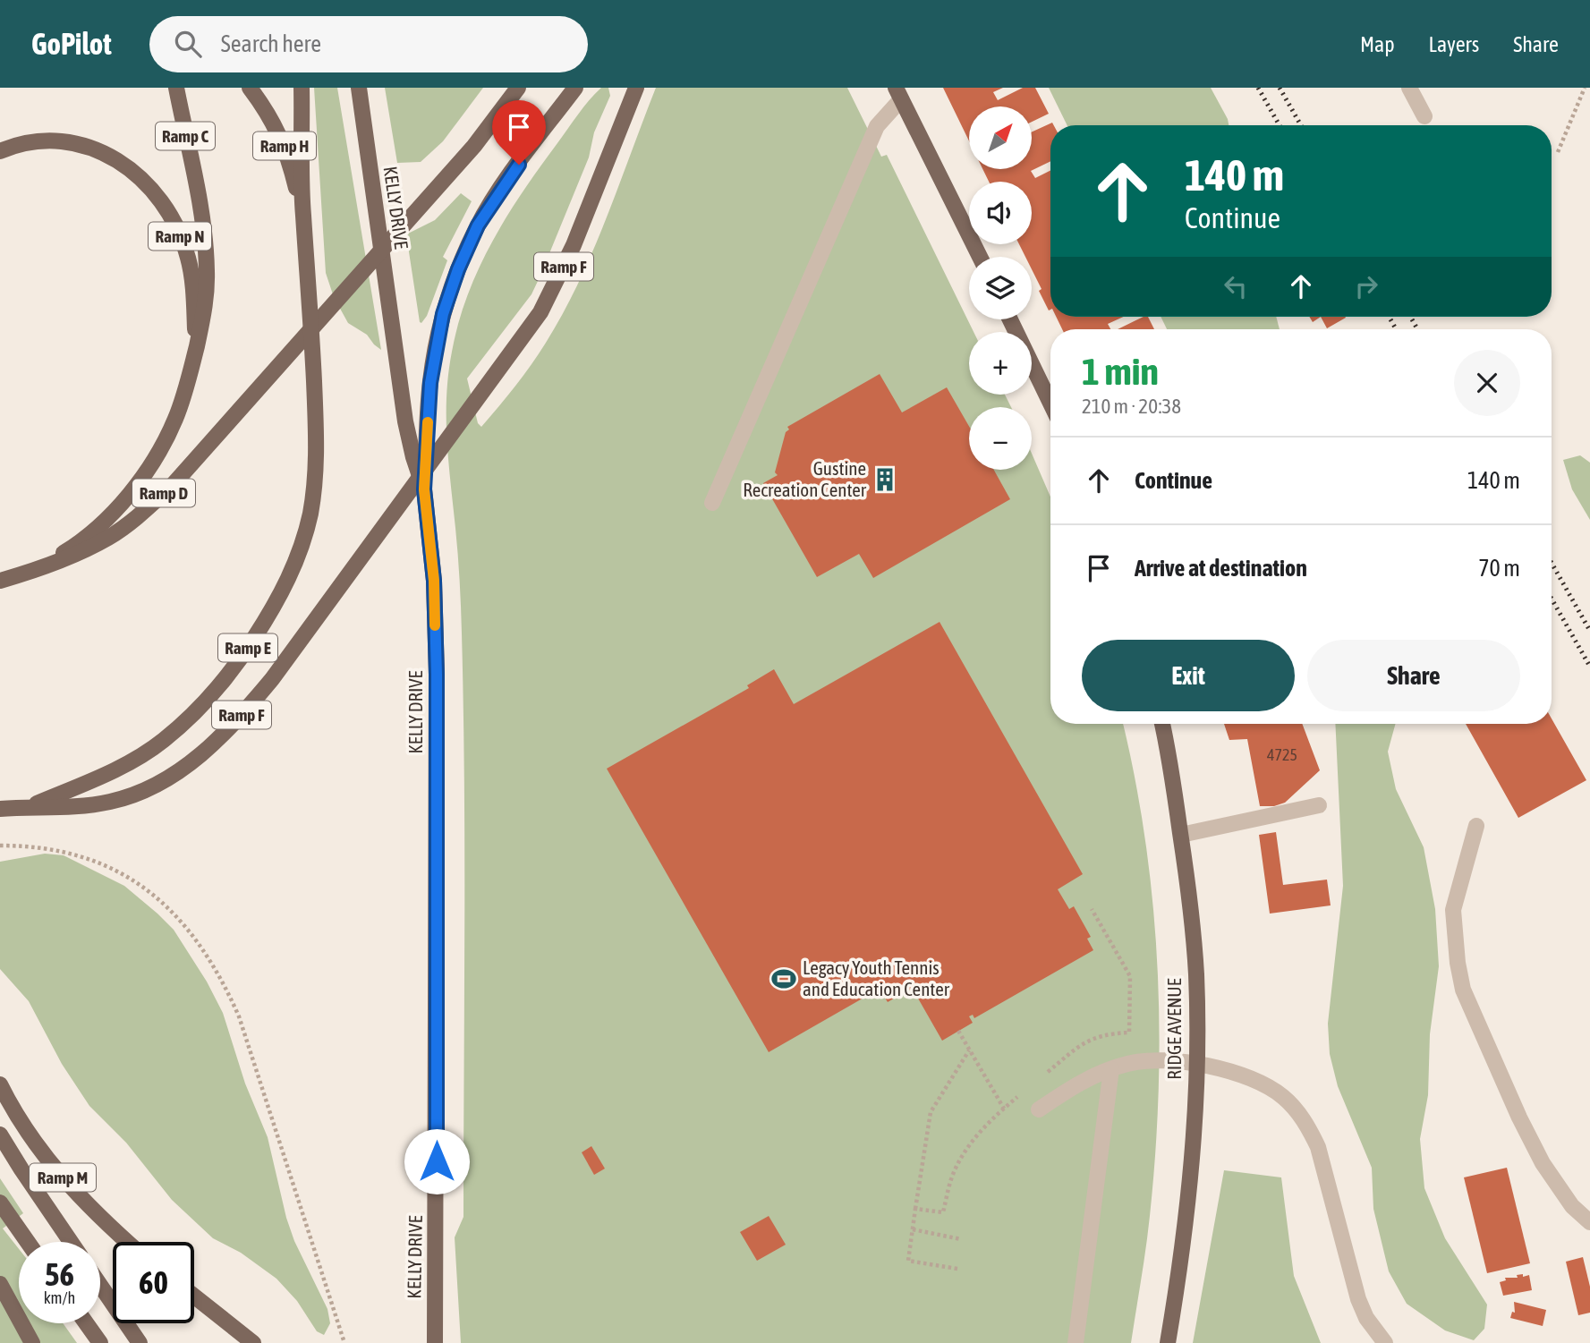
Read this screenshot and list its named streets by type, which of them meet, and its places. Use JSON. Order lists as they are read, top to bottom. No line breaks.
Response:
{"streets":{"main road":["Ramp C","Ramp H","KELLY DRIVE","Ramp N","Ramp F","Ramp D","Ramp E","RIDGE AVENUE","Ramp M"]},"crossings":[["Ramp C","Ramp N"],["Ramp H","Ramp E"],["Ramp N","Ramp D"],["Ramp F","Ramp E"]],"places":{"building":["Gustine Recreation Center"],"sports":["Legacy Youth Tennis and Education Center"]},"house_numbers":["4725"],"north":"top right","page":{"header":"GoPilot","search":"Search here","nav":["Map","Layers","Share"],"map_buttons":["+","−"],"turn":["140 m","Continue"],"heading":["1 min","210 m · 20:38"],"list":[{"name":"Continue","value":"140 m"},{"name":"Arrive at destination","value":"70 m"}],"buttons":["Exit","Share"],"speed":"56 km/h","limit":"60"}}
